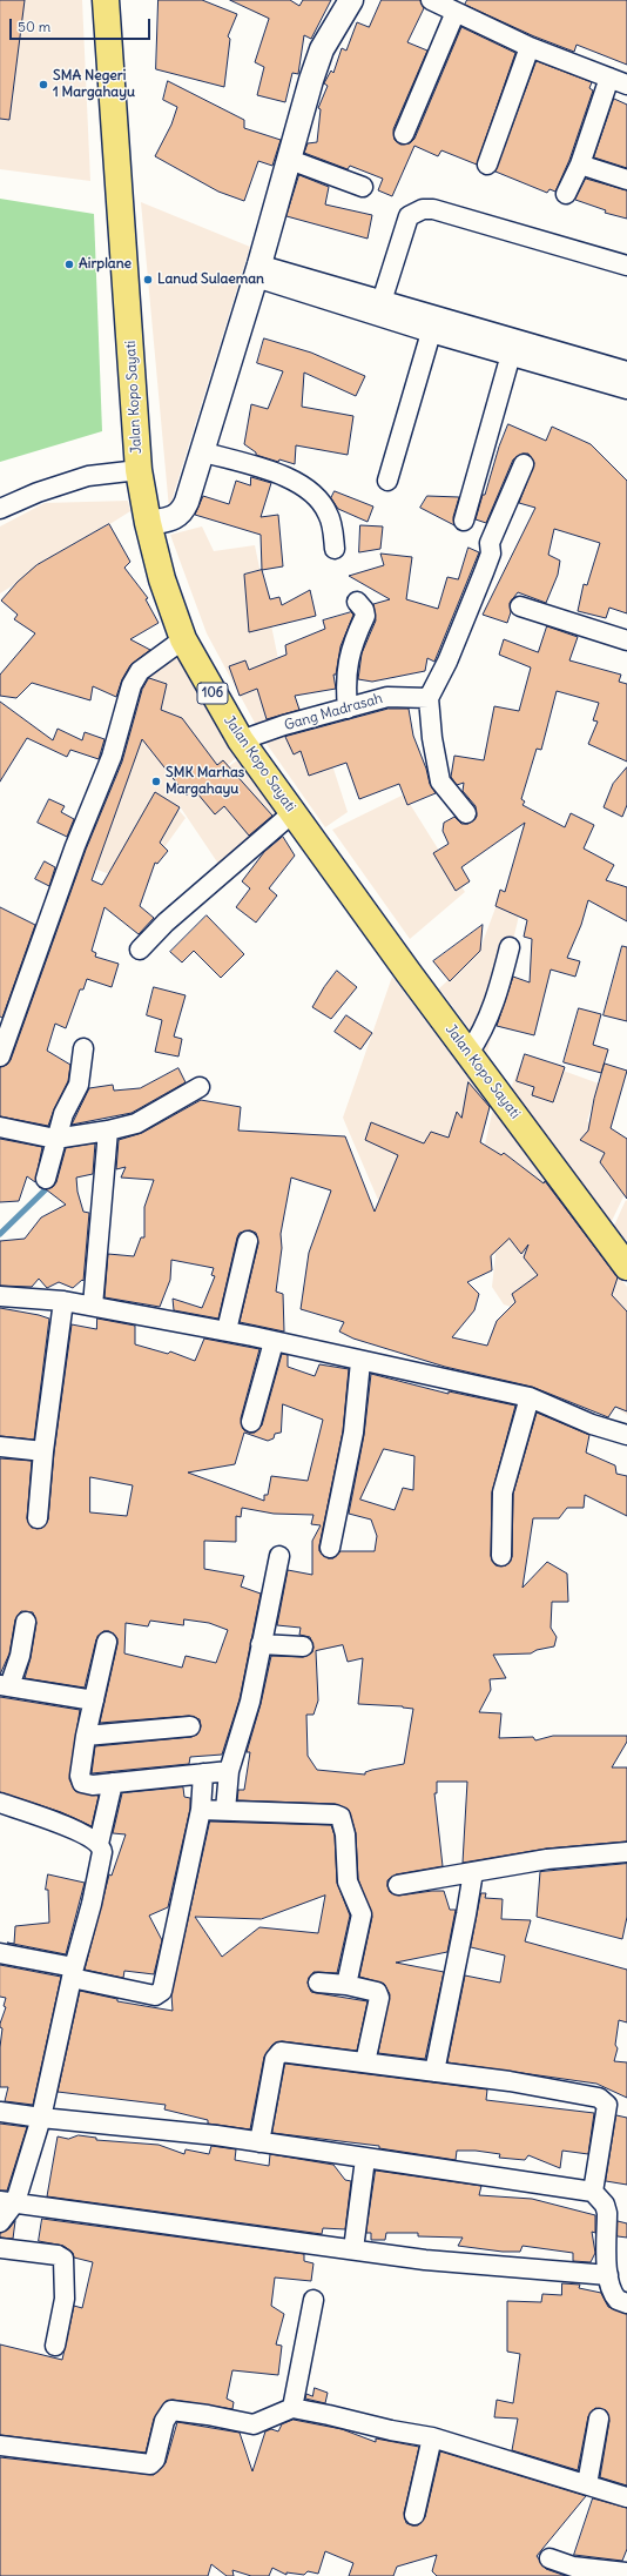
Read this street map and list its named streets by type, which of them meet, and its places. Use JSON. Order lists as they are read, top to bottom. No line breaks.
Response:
{"streets":{"main road":["Jalan Kopo Sayati","106"],"street":["Gang Madrasah"]},"crossings":[["Jalan Kopo Sayati","Gang Madrasah"]],"places":["SMA Negeri 1 Margahayu","Airplane","Lanud Sulaeman","SMK Marhas Margahayu"],"scale_bar":"50 m"}
